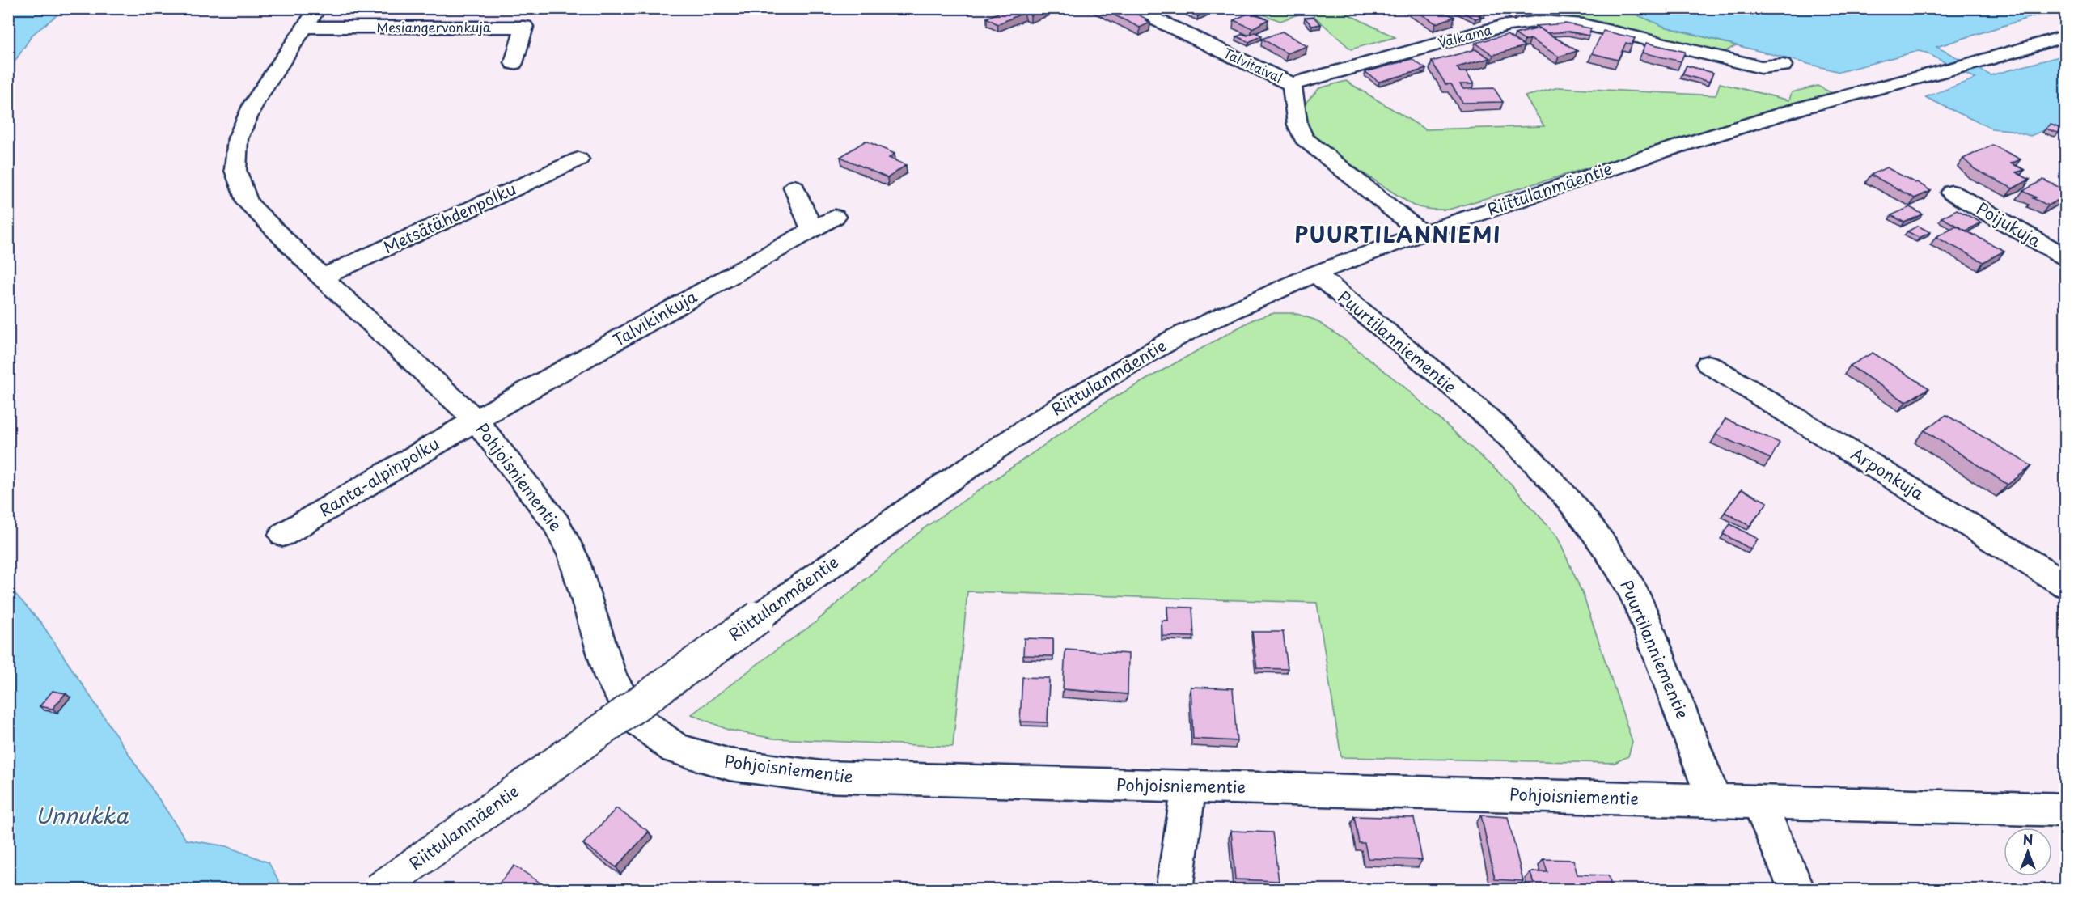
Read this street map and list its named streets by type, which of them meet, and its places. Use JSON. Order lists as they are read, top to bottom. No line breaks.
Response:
{"streets":{"street":["Mesiangervonkuja","Valkama","Talvitaival","Riittulanmäentie","Metsätähdenpolku","Poijukuja","Talvikinkuja","Puurtilanniementie","Arponkuja","Ranta-alpinpolku","Pohjoisniementie"]},"crossings":[["Mesiangervonkuja","Pohjoisniementie"],["Valkama","Talvitaival"],["Talvitaival","Riittulanmäentie"],["Riittulanmäentie","Puurtilanniementie"],["Metsätähdenpolku","Pohjoisniementie"],["Talvikinkuja","Ranta-alpinpolku"],["Talvikinkuja","Pohjoisniementie"],["Puurtilanniementie","Pohjoisniementie"],["Ranta-alpinpolku","Pohjoisniementie"]],"districts":["PUURTILANNIEMI"],"water":["Unnukka"],"north":"top"}
